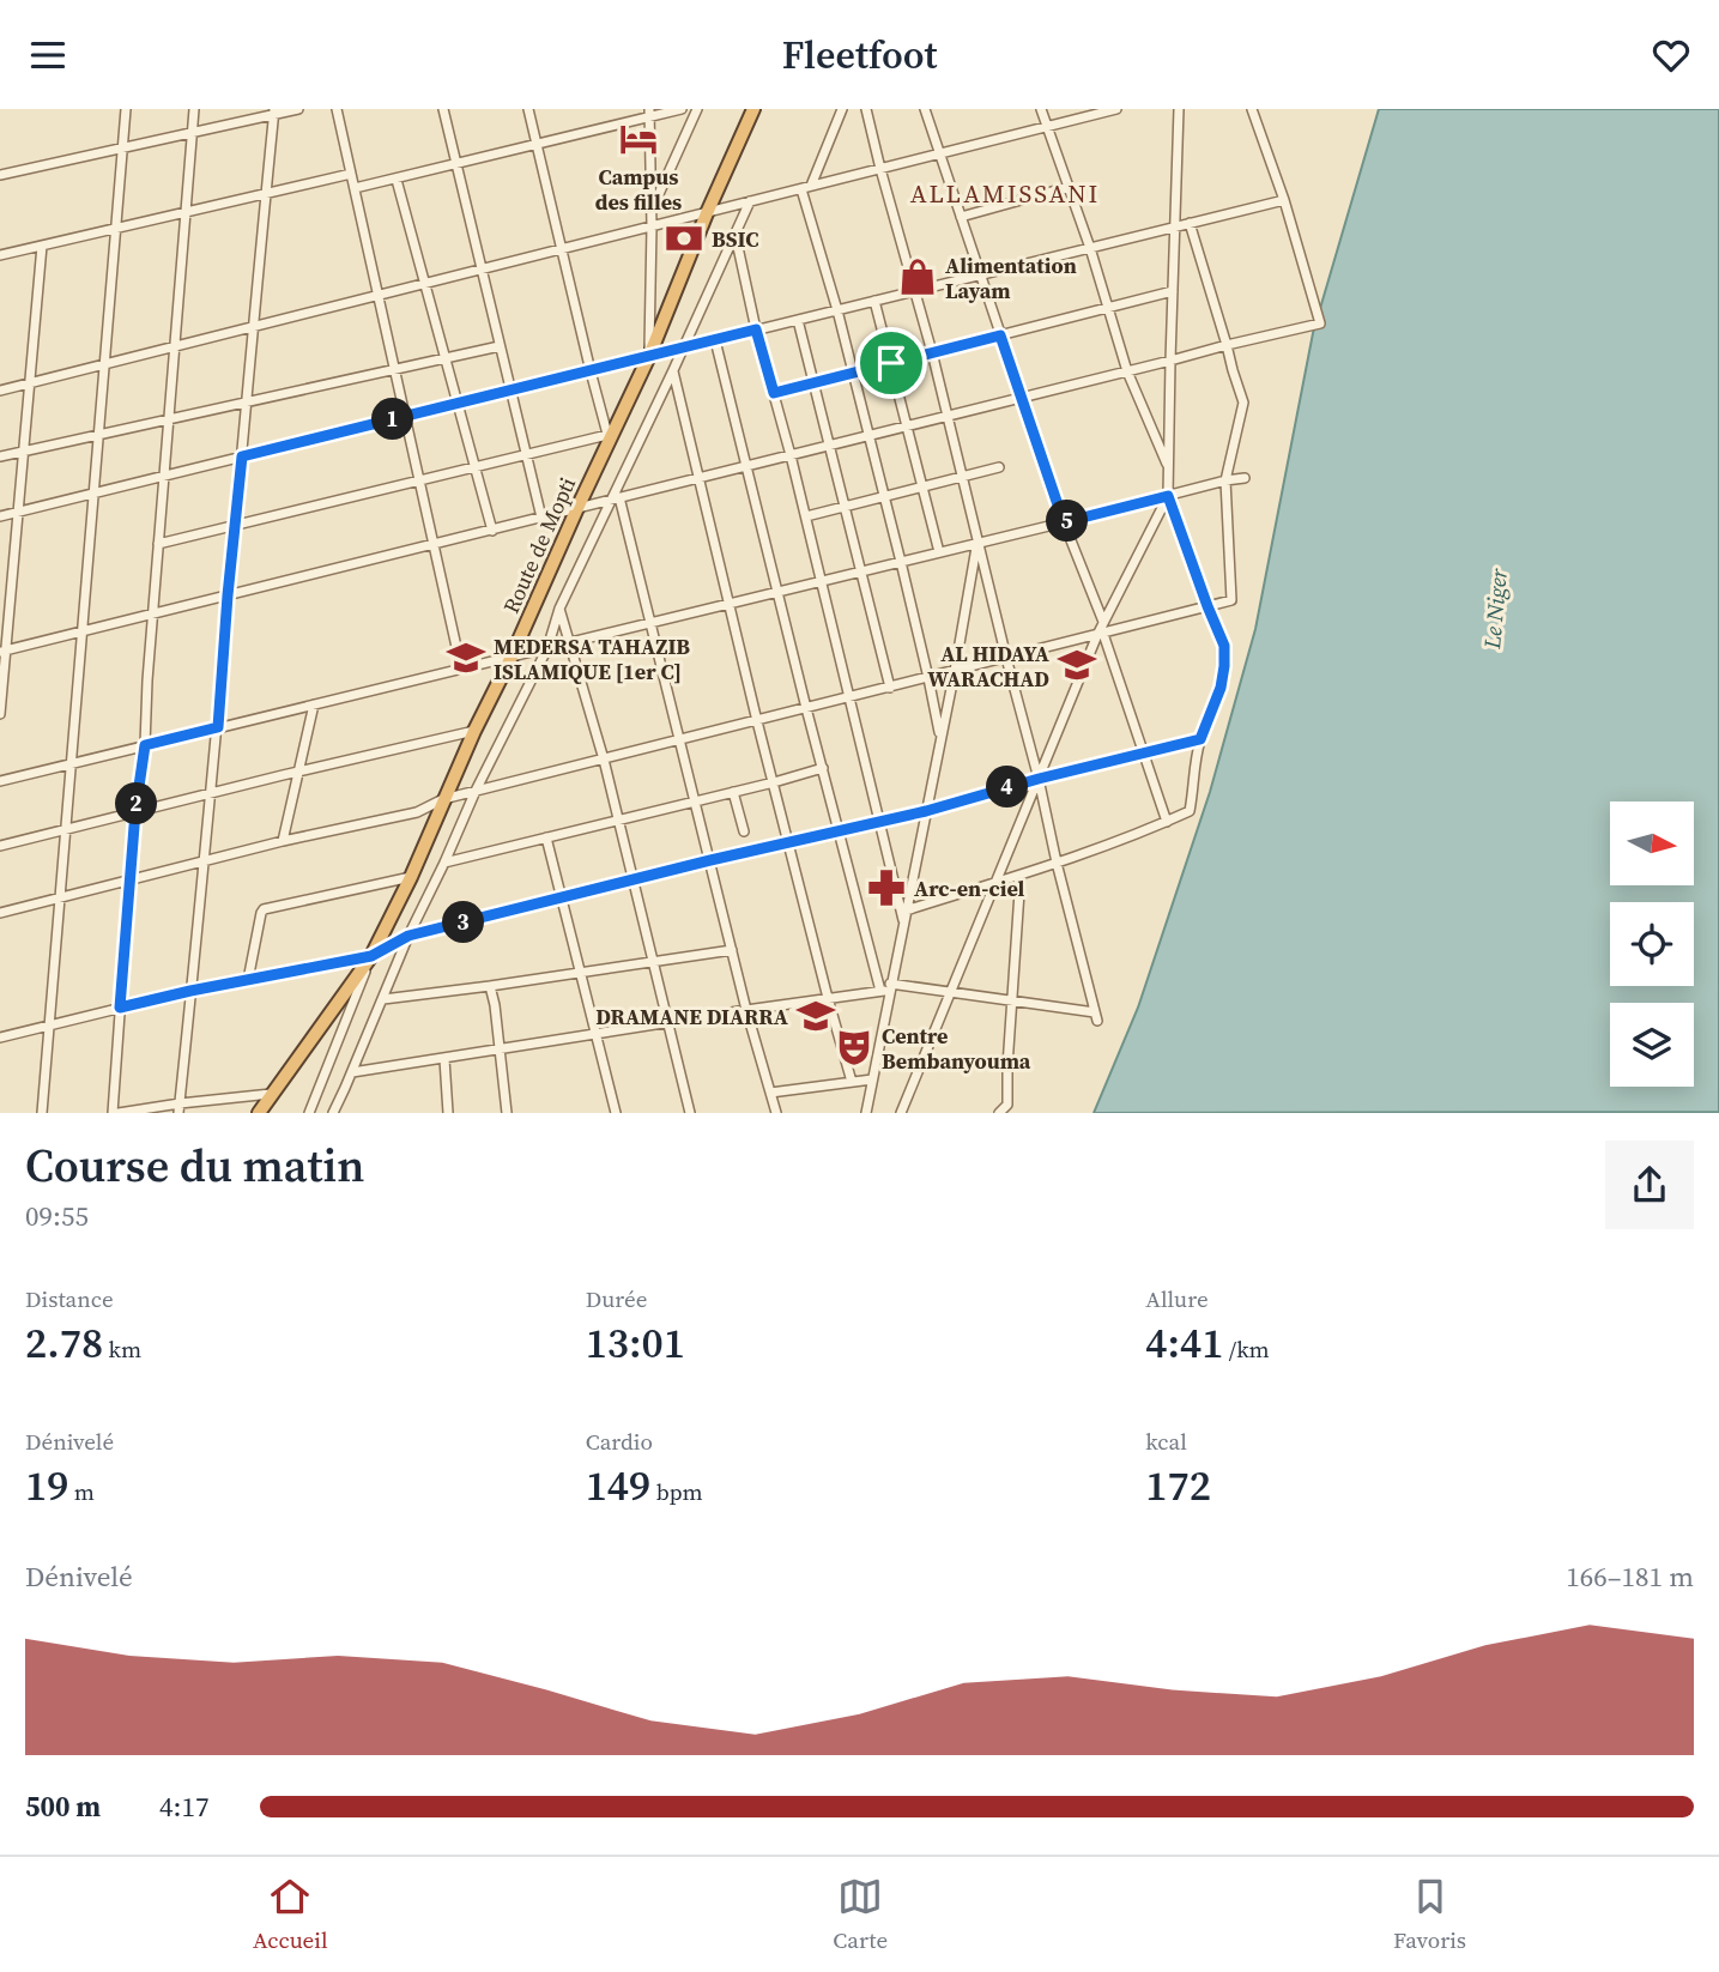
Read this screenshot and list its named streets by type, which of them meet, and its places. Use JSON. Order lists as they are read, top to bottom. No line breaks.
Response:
{"streets":{"highway":["Route de Mopti"]},"districts":["ALLAMISSANI"],"water":["Le Niger"],"places":{"hotel":["Campus des filles"],"bank":["BSIC"],"shop":["Alimentation Layam"],"school or university":["MEDERSA TAHAZIB ISLAMIQUE [1er C]","AL HIDAYA WARACHAD","DRAMANE DIARRA"],"pharmacy":["Arc-en-ciel"],"theatre":["Centre Bembanyouma"]},"north":"right","page":{"header":"Fleetfoot","pins":["1","5","4","2","3"],"heading":["Course du matin","09:55"],"stats":[["Distance","2.78 km"],["Durée","13:01"],["Allure","4:41 /km"],["Dénivelé","19 m"],["Cardio","149 bpm"],["kcal","172"]],"chart":["Dénivelé","166–181 m"],"list":[{"name":"500 m","note":"4:17"}],"tabs":["Accueil","Carte","Favoris"]}}
